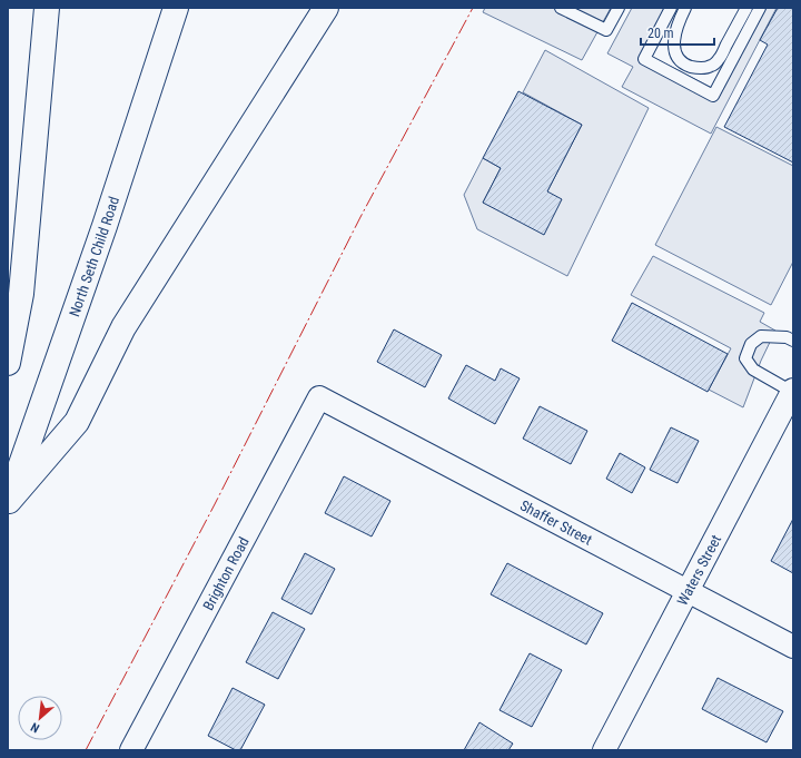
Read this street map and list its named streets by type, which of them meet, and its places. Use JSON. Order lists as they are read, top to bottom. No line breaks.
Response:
{"streets":{"main road":["North Seth Child Road"],"street":["Shaffer Street","Waters Street","Brighton Road"]},"crossings":[["Shaffer Street","Waters Street"],["Shaffer Street","Brighton Road"]],"scale_bar":"20 m","north":"bottom left"}
